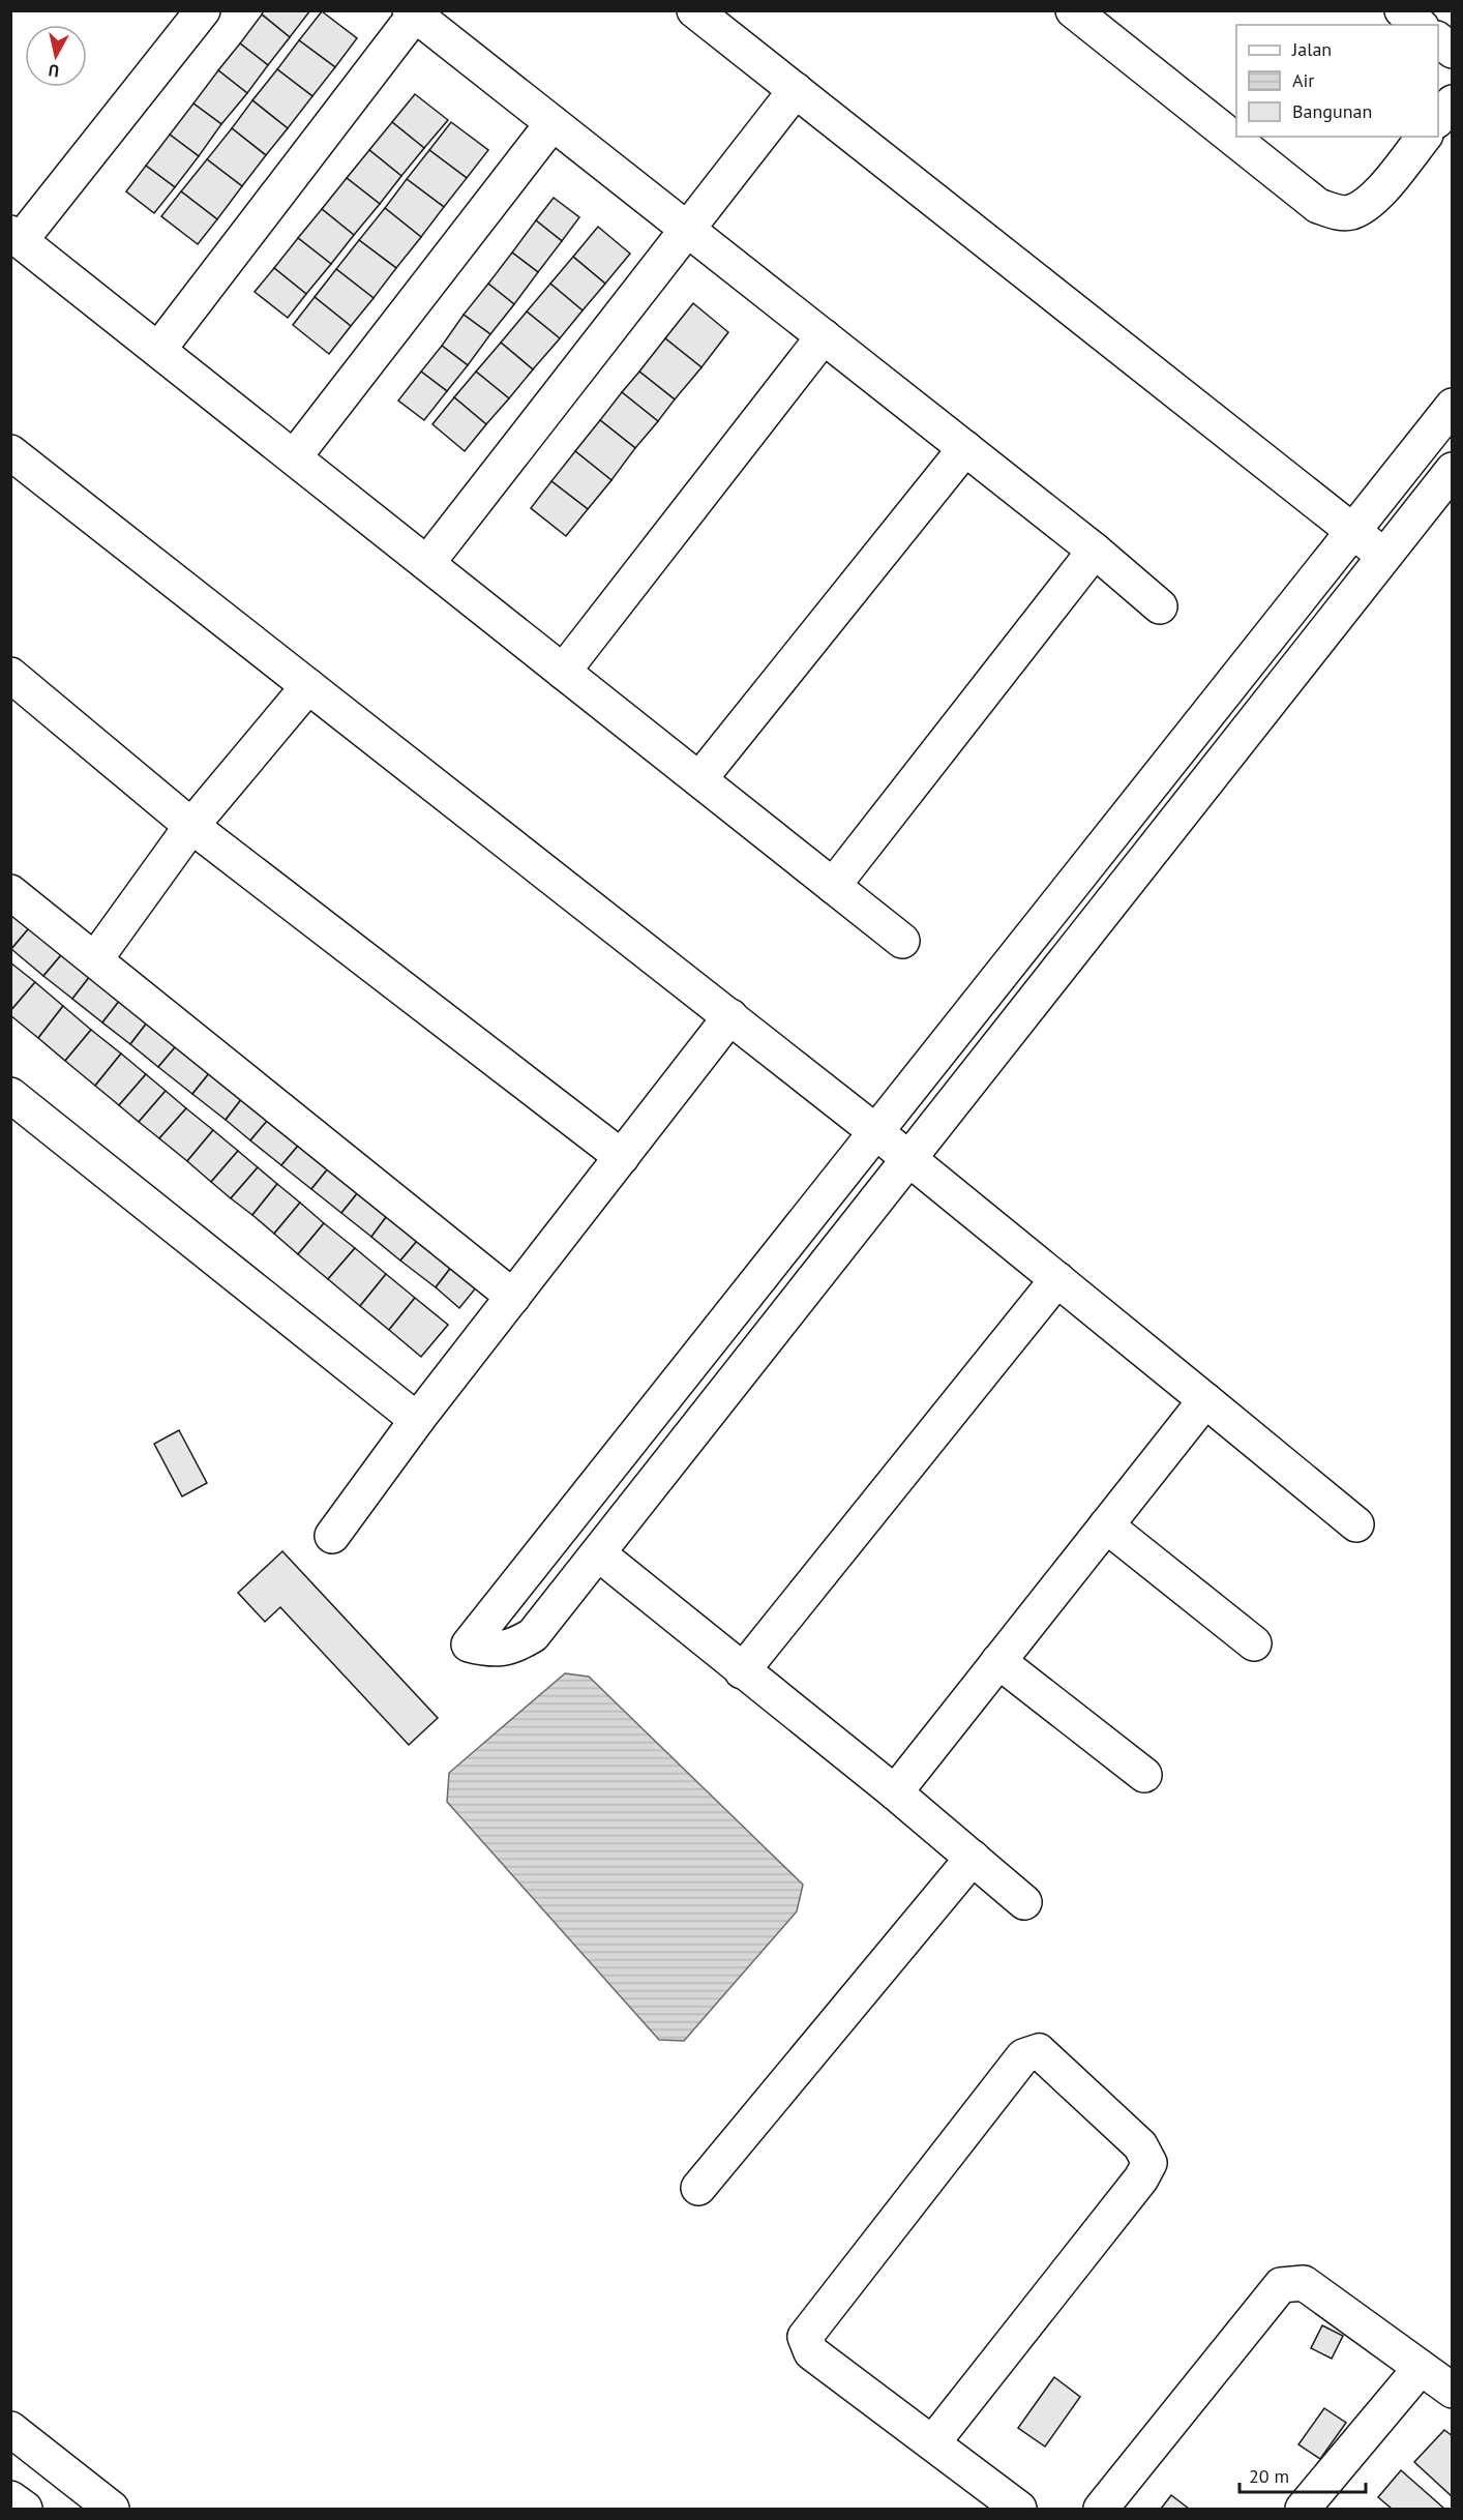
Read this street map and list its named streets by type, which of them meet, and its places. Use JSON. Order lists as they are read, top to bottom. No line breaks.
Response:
{"legend":["Jalan","Air","Bangunan"],"scale_bar":"20 m","north":"bottom"}
